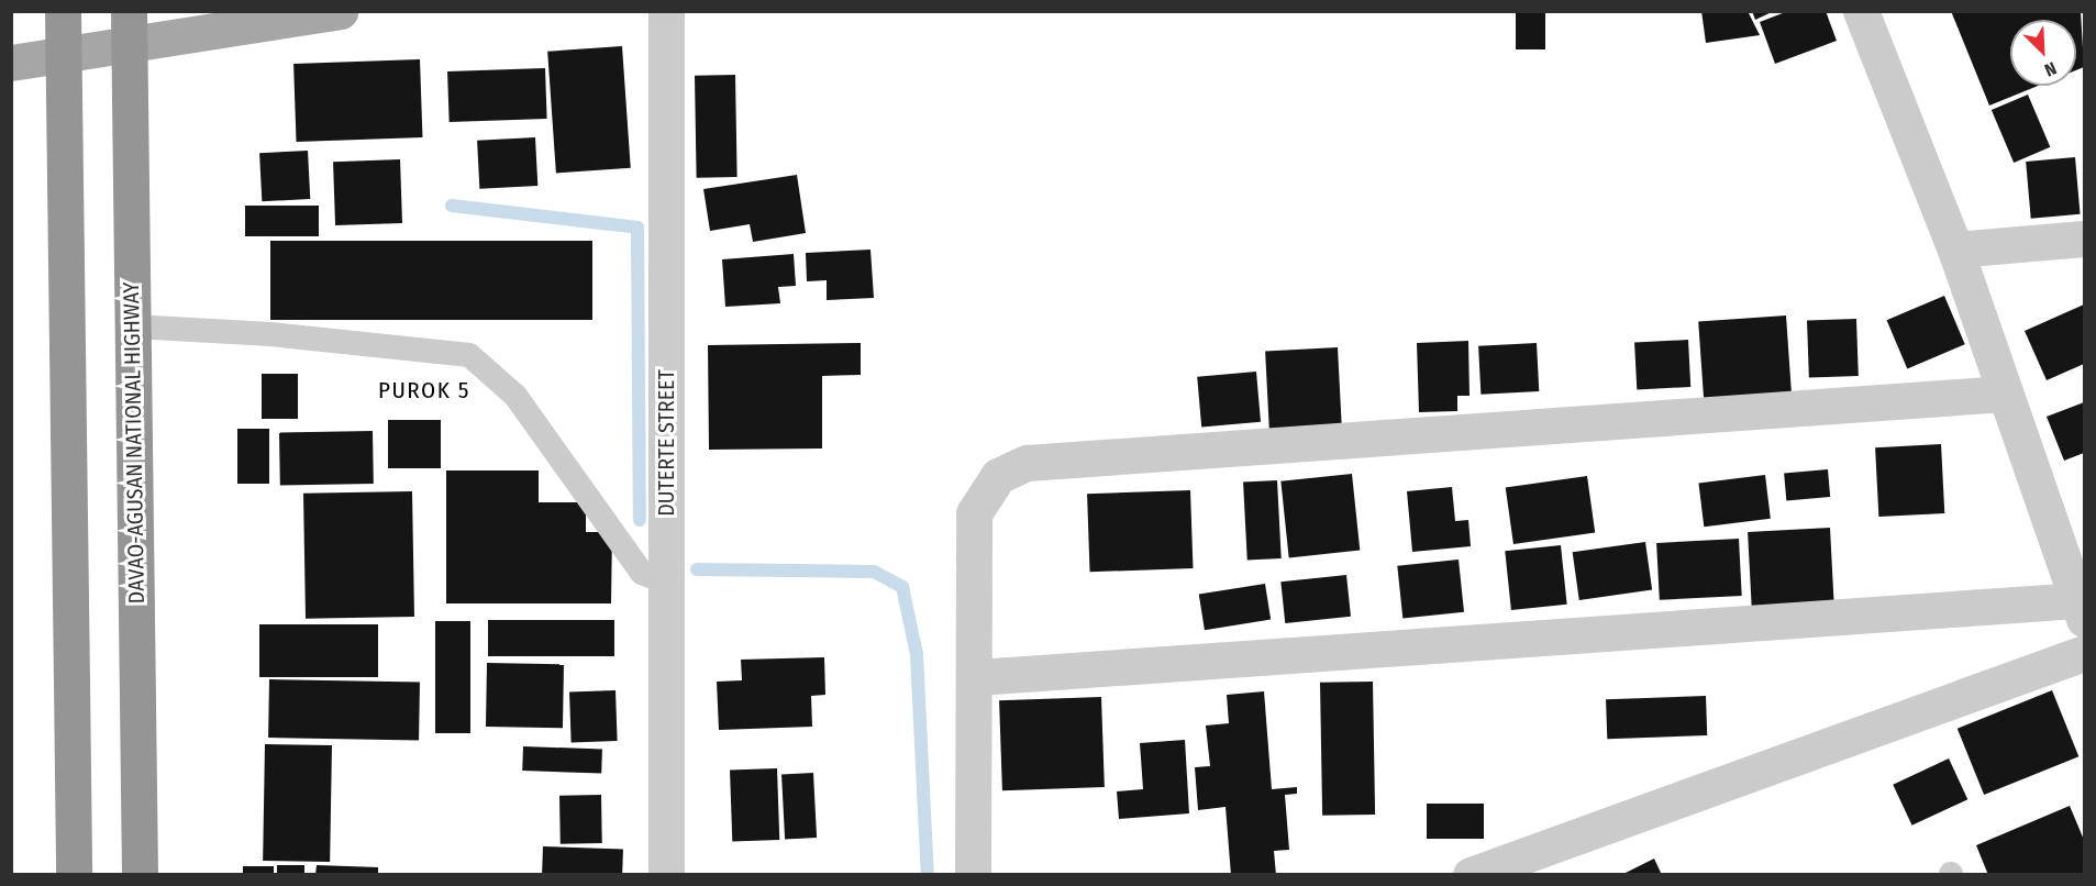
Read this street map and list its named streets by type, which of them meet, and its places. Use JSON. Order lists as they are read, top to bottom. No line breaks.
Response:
{"streets":{"highway":["DAVAO-AGUSAN NATIONAL HIGHWAY"],"street":["DUTERTE STREET"]},"districts":["PUROK 5"],"north":"bottom right"}
